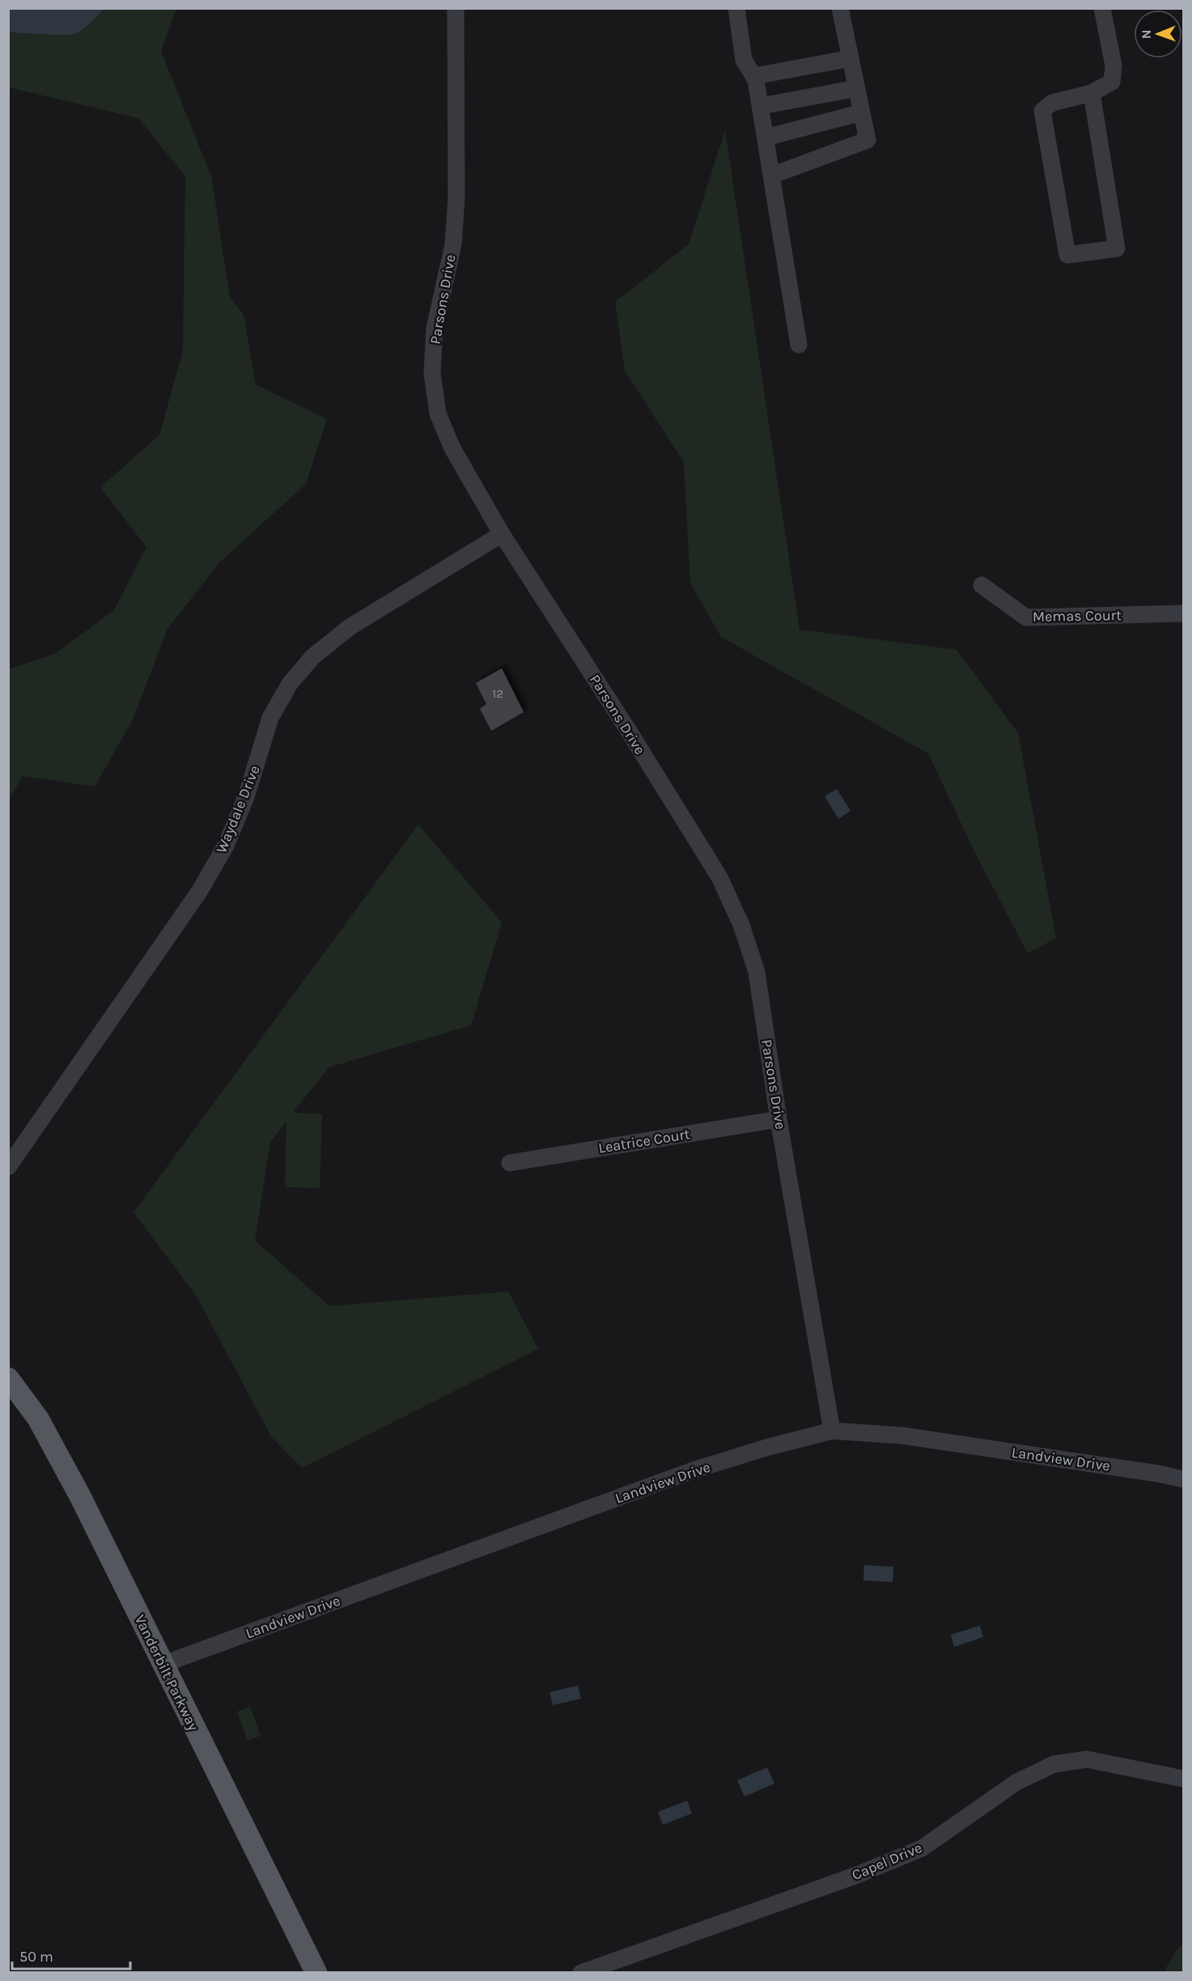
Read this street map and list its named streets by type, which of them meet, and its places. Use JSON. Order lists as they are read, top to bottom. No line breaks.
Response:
{"streets":{"main road":["Vanderbilt Parkway"],"street":["Parsons Drive","Memas Court","Waydale Drive","Leatrice Court","Landview Drive","Capel Drive"]},"crossings":[["Parsons Drive","Waydale Drive"],["Parsons Drive","Leatrice Court"],["Parsons Drive","Landview Drive"],["Landview Drive","Vanderbilt Parkway"]],"house_numbers":["12"],"scale_bar":"50 m","north":"left"}
